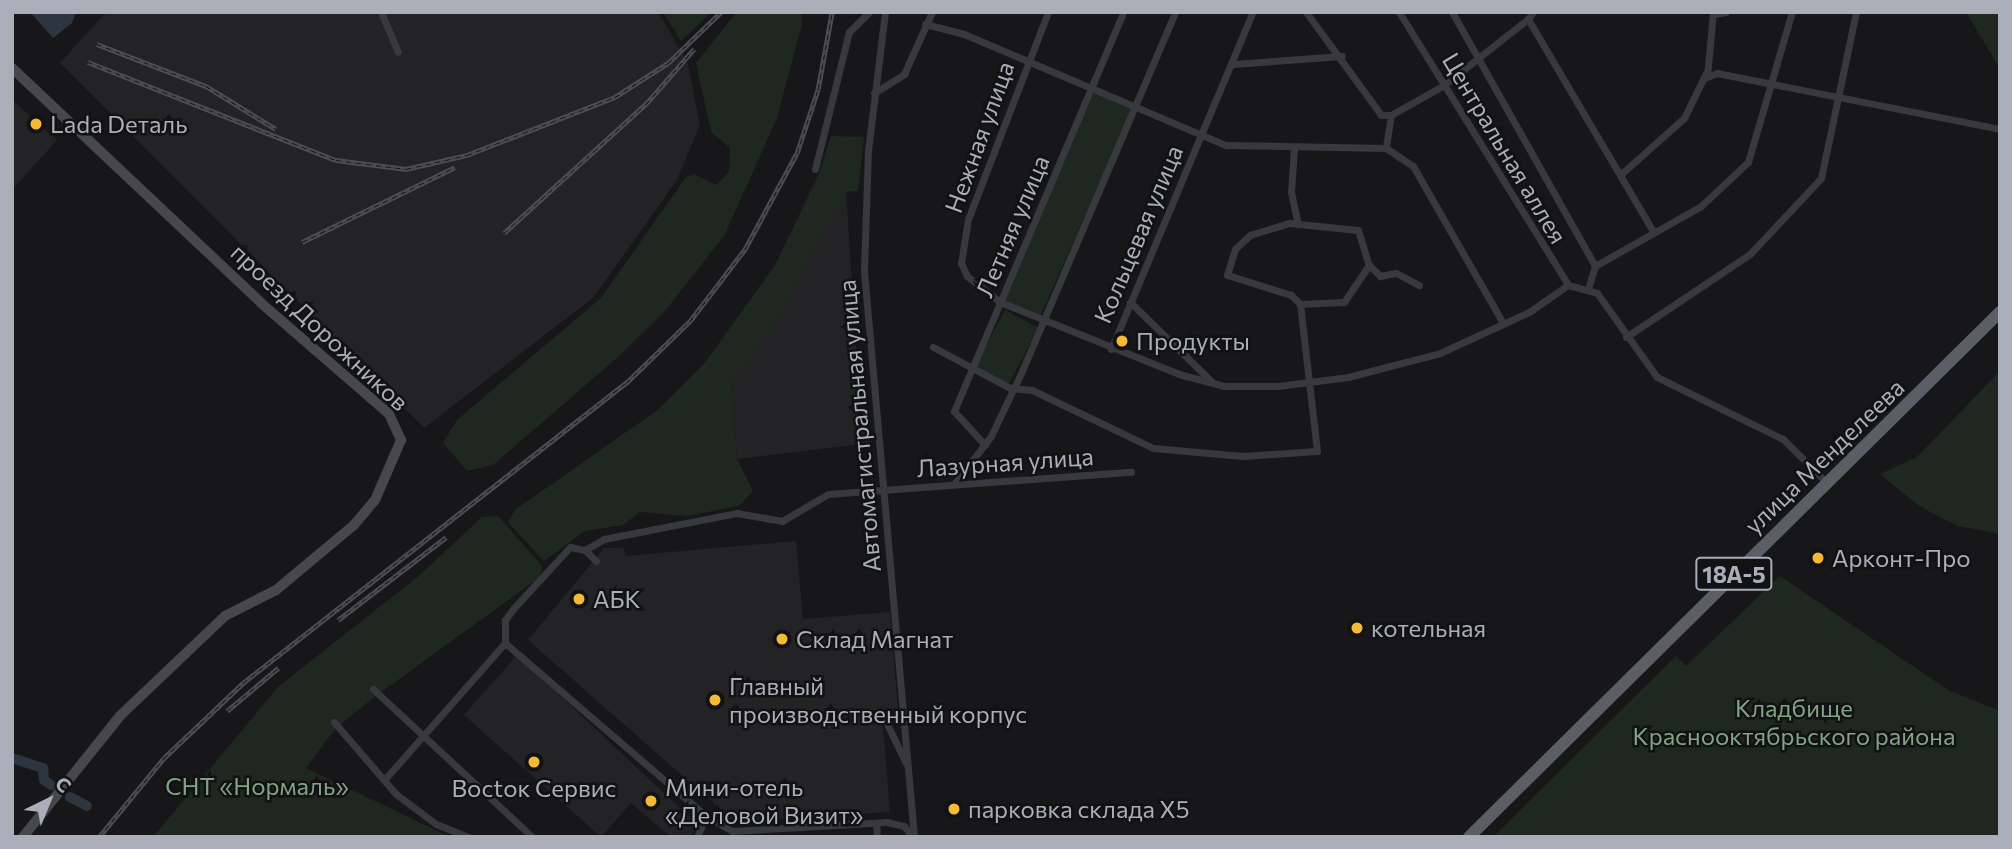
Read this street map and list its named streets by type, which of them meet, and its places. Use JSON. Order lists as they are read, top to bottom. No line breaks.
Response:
{"streets":{"highway":["улица Менделеева","18А-5"],"main road":["проезд Дорожников"],"street":["Нежная улица","Центральная аллея","Летняя улица","Кольцевая улица","Автомагистральная улица","Лазурная улица"]},"crossings":[["Нежная улица","Летняя улица"],["Нежная улица","Кольцевая улица"],["Центральная аллея","Кольцевая улица"],["Летняя улица","Кольцевая улица"],["Автомагистральная улица","Лазурная улица"]],"parks":["Кладбище Краснооктябрьского района","СНТ «Нормаль»"],"places":["Lada Dеталь","Продукты","Арконт-Про","АБК","котельная","Склад Магнат","Главный производственный корпус","Восtок Сервис","Мини-отель «Деловой Визит»","парковка склада X5"],"north":"top right"}
